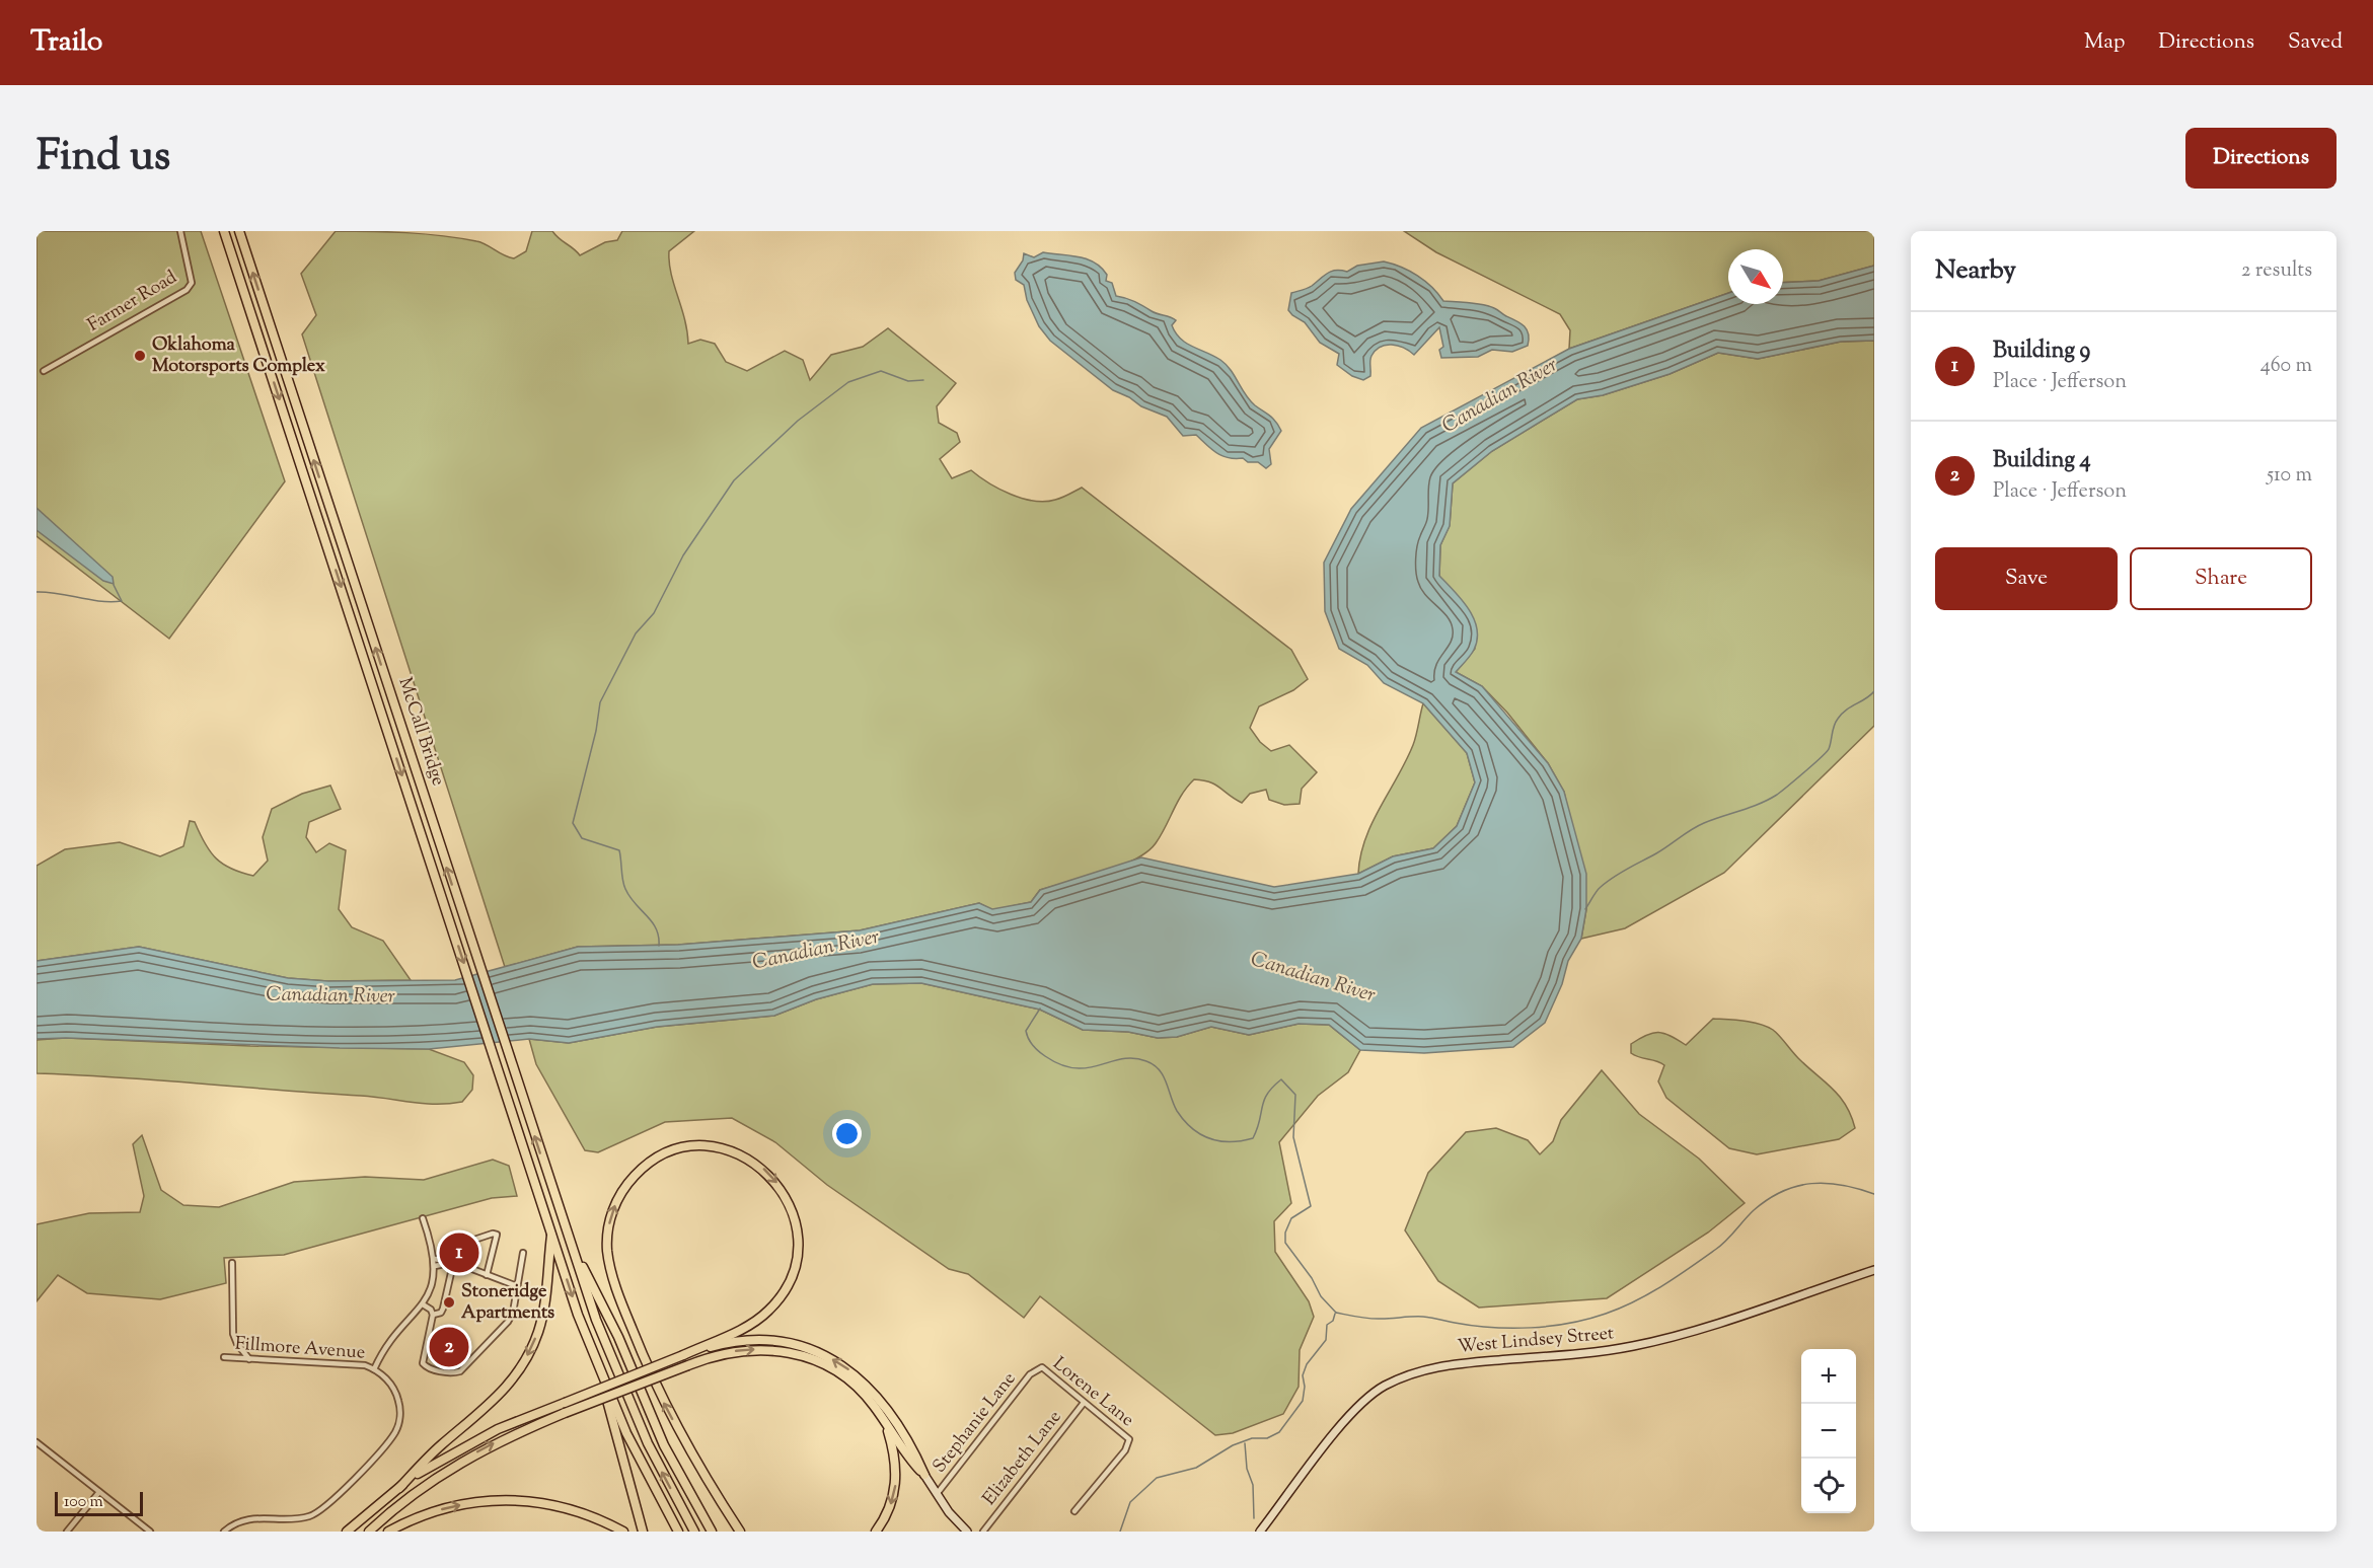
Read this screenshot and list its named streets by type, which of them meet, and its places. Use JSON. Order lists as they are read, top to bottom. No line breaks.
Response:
{"streets":{"highway":["McCall Bridge"],"main road":["West Lindsey Street"],"street":["Farmer Road","Fillmore Avenue","Lorene Lane","Stephanie Lane","Elizabeth Lane"]},"crossings":[["Lorene Lane","Stephanie Lane"],["Lorene Lane","Elizabeth Lane"]],"water":["Canadian River"],"places":["Oklahoma Motorsports Complex","Stoneridge Apartments"],"scale_bar":"100 m","north":"bottom right","page":{"header":"Trailo","nav":["Map","Directions","Saved"],"title":"Find us","buttons":["Directions",["Save","Share"]],"heading":["Nearby","2 results"],"list":[{"mark":"1","name":"Building 9","note":"Place · Jefferson","value":"460 m"},{"mark":"2","name":"Building 4","note":"Place · Jefferson","value":"510 m"}],"pins":["1","2"],"map_buttons":["+","−"],"scale":"100 m"}}
